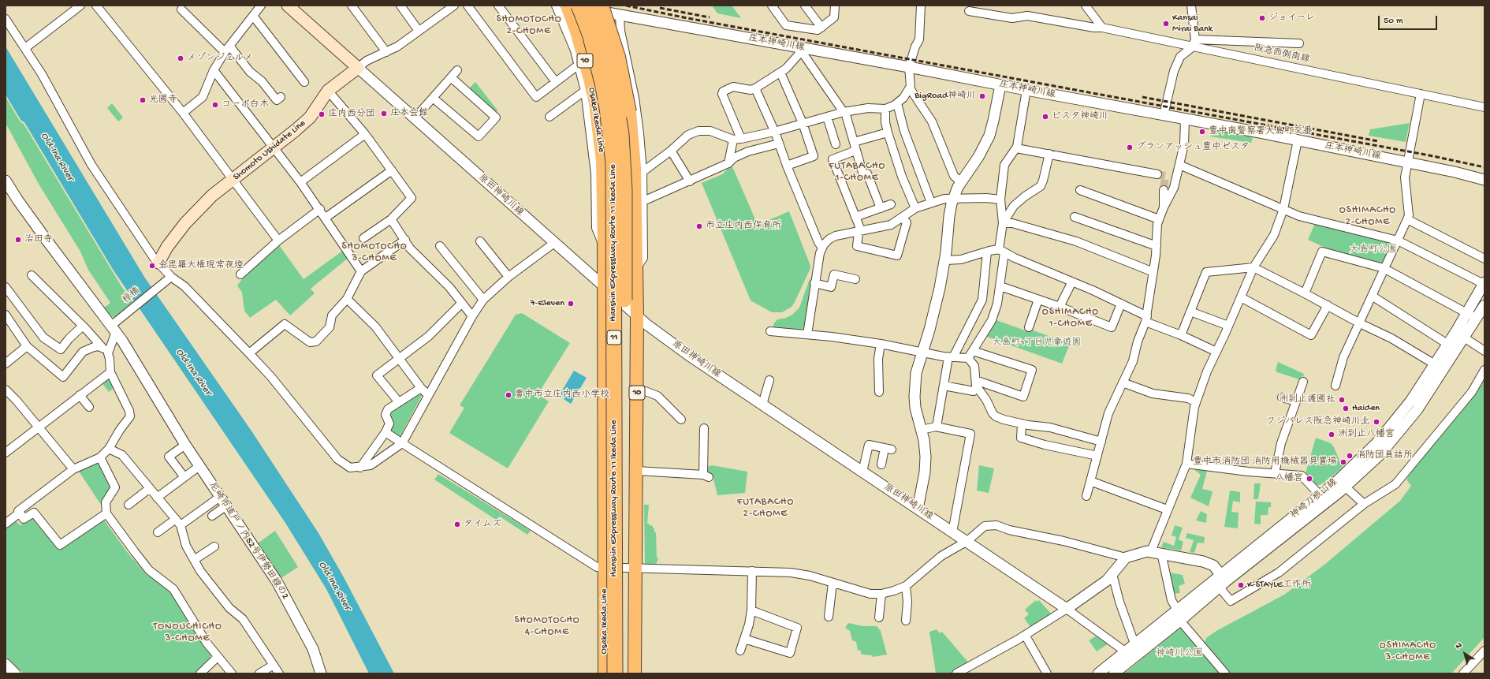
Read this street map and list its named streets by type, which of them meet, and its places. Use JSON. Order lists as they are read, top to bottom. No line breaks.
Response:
{"streets":{"highway":["Hanshin Expressway Route 11 Ikeda Line","11"],"main road":["10","Osaka Ikeda Line","Shomoto Ushidate Line"],"street":["庄本神崎川線","阪急西側南線","原田神崎川線","椋橋","神崎刀根山線","尼崎市道戸ノ内52号伊勢田線の2"]},"crossings":[["10","原田神崎川線"],["Osaka Ikeda Line","原田神崎川線"],["Shomoto Ushidate Line","原田神崎川線"],["椋橋","尼崎市道戸ノ内52号伊勢田線の2"]],"districts":["SHOMOTOCHO 2-CHOME","FUTABACHO 1-CHOME","OSHIMACHO 2-CHOME","SHOMOTOCHO 3-CHOME","OSHIMACHO 1-CHOME","FUTABACHO 2-CHOME","SHOMOTOCHO 4-CHOME","TONOUCHICHO 3-CHOME","OSHIMACHO 3-CHOME"],"water":["Old-Ina River"],"parks":["大島町公園","大島町1丁目児童遊園","神崎川公園"],"places":["ジョイーレ","Kansai Mirai Bank","メゾンジェルメ","BigRoad神崎川","光國寺","コーポ白木","庄本会館","庄内西分団","ビスタ神崎川","豊中南警察署大島町交番","グランアッシュ豊中ゼスタ","市立庄内西保育所","治田寺","金毘羅大権現常夜燈","7-Eleven","豊中市立庄内西小学校","洲到止護國社","Haiden","フジパレス阪急神崎川北","洲到止八幡宮","消防団員詰所","豊中市消防団 消防用機械器具置場","八幡宮","タイムズ","K-STAYLE工作所"],"scale_bar":"50 m","north":"top left"}
